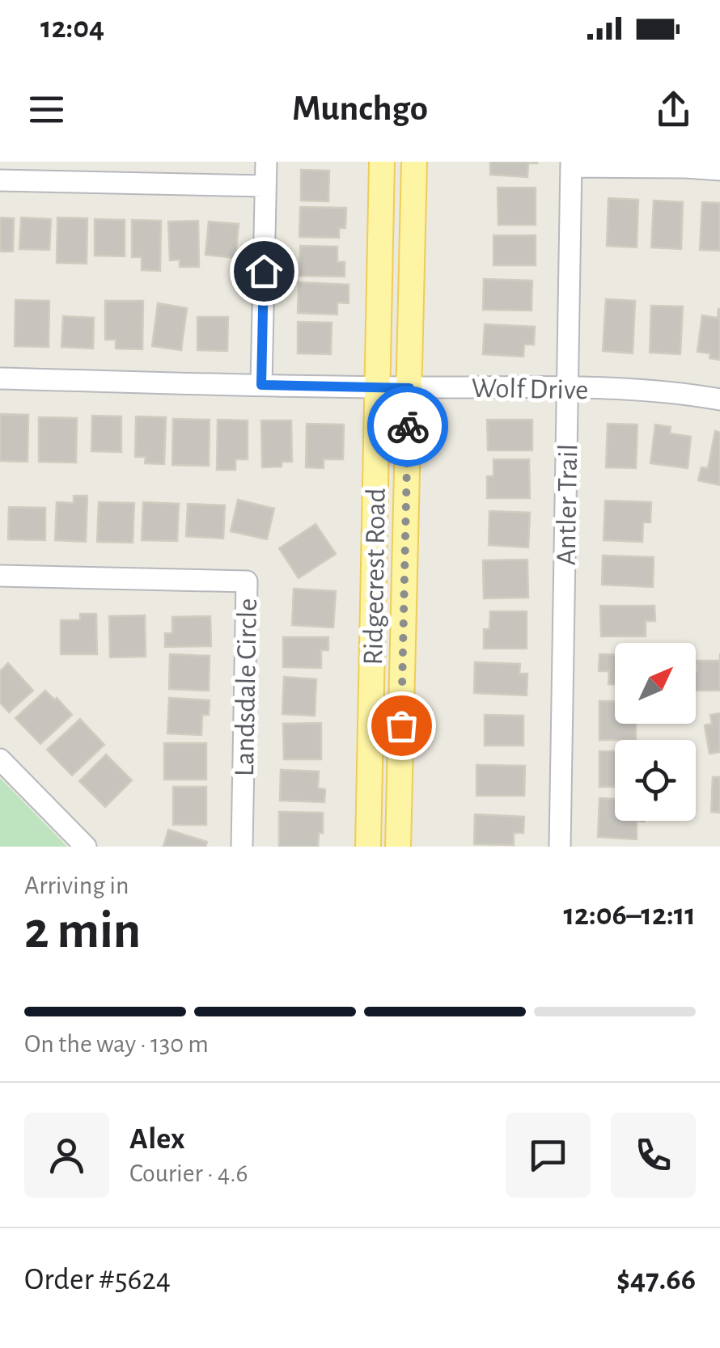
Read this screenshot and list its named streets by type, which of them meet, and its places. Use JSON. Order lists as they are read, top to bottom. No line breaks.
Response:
{"streets":{"main road":["Ridgecrest Road"],"street":["Wolf Drive","Antler Trail","Landsdale Circle"]},"crossings":[["Wolf Drive","Antler Trail"],["Wolf Drive","Ridgecrest Road"]],"north":"top right","page":{"status":"12:04","header":"Munchgo","heading":["2 min","Arriving in","12:06–12:11"],"panel":["Alex","Courier · 4.6","Order #5624","$47.66"],"bar":"On the way · 130 m"}}
